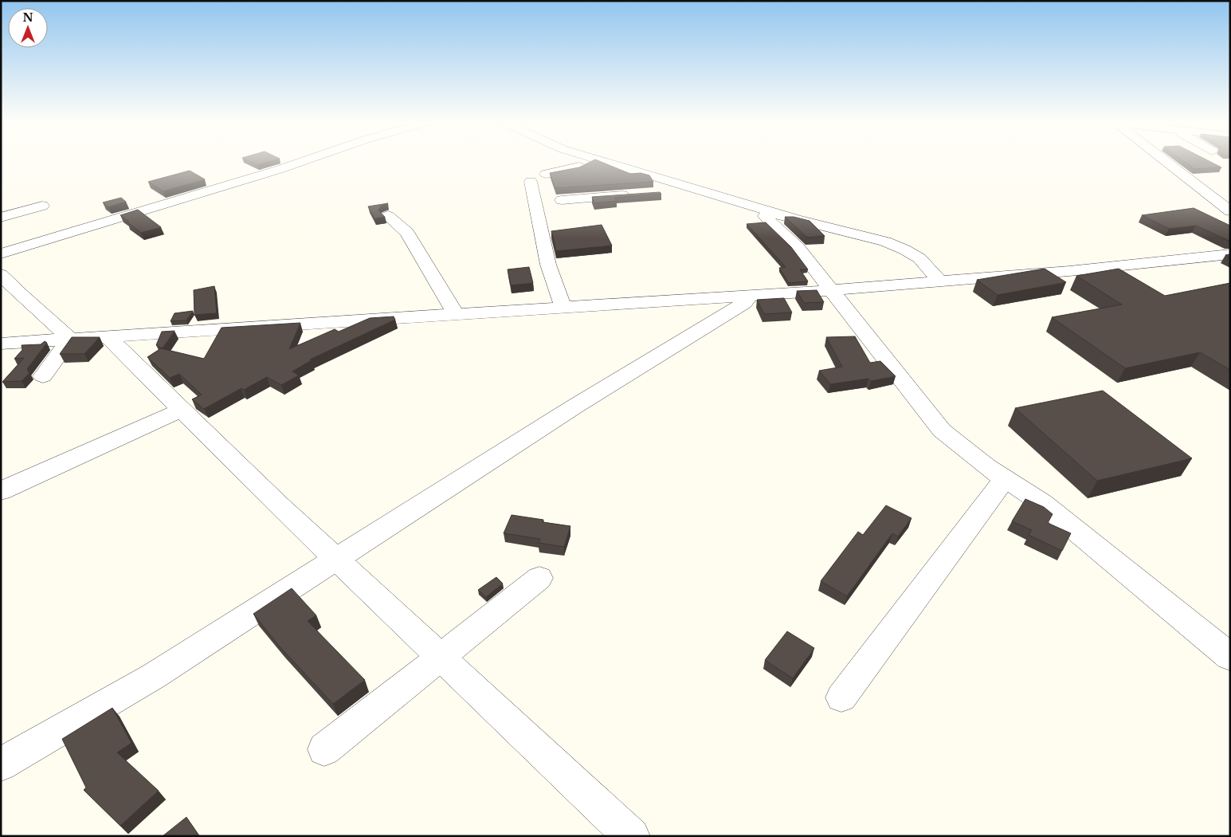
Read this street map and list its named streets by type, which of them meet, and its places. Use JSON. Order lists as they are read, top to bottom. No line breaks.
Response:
{"north":"top"}
